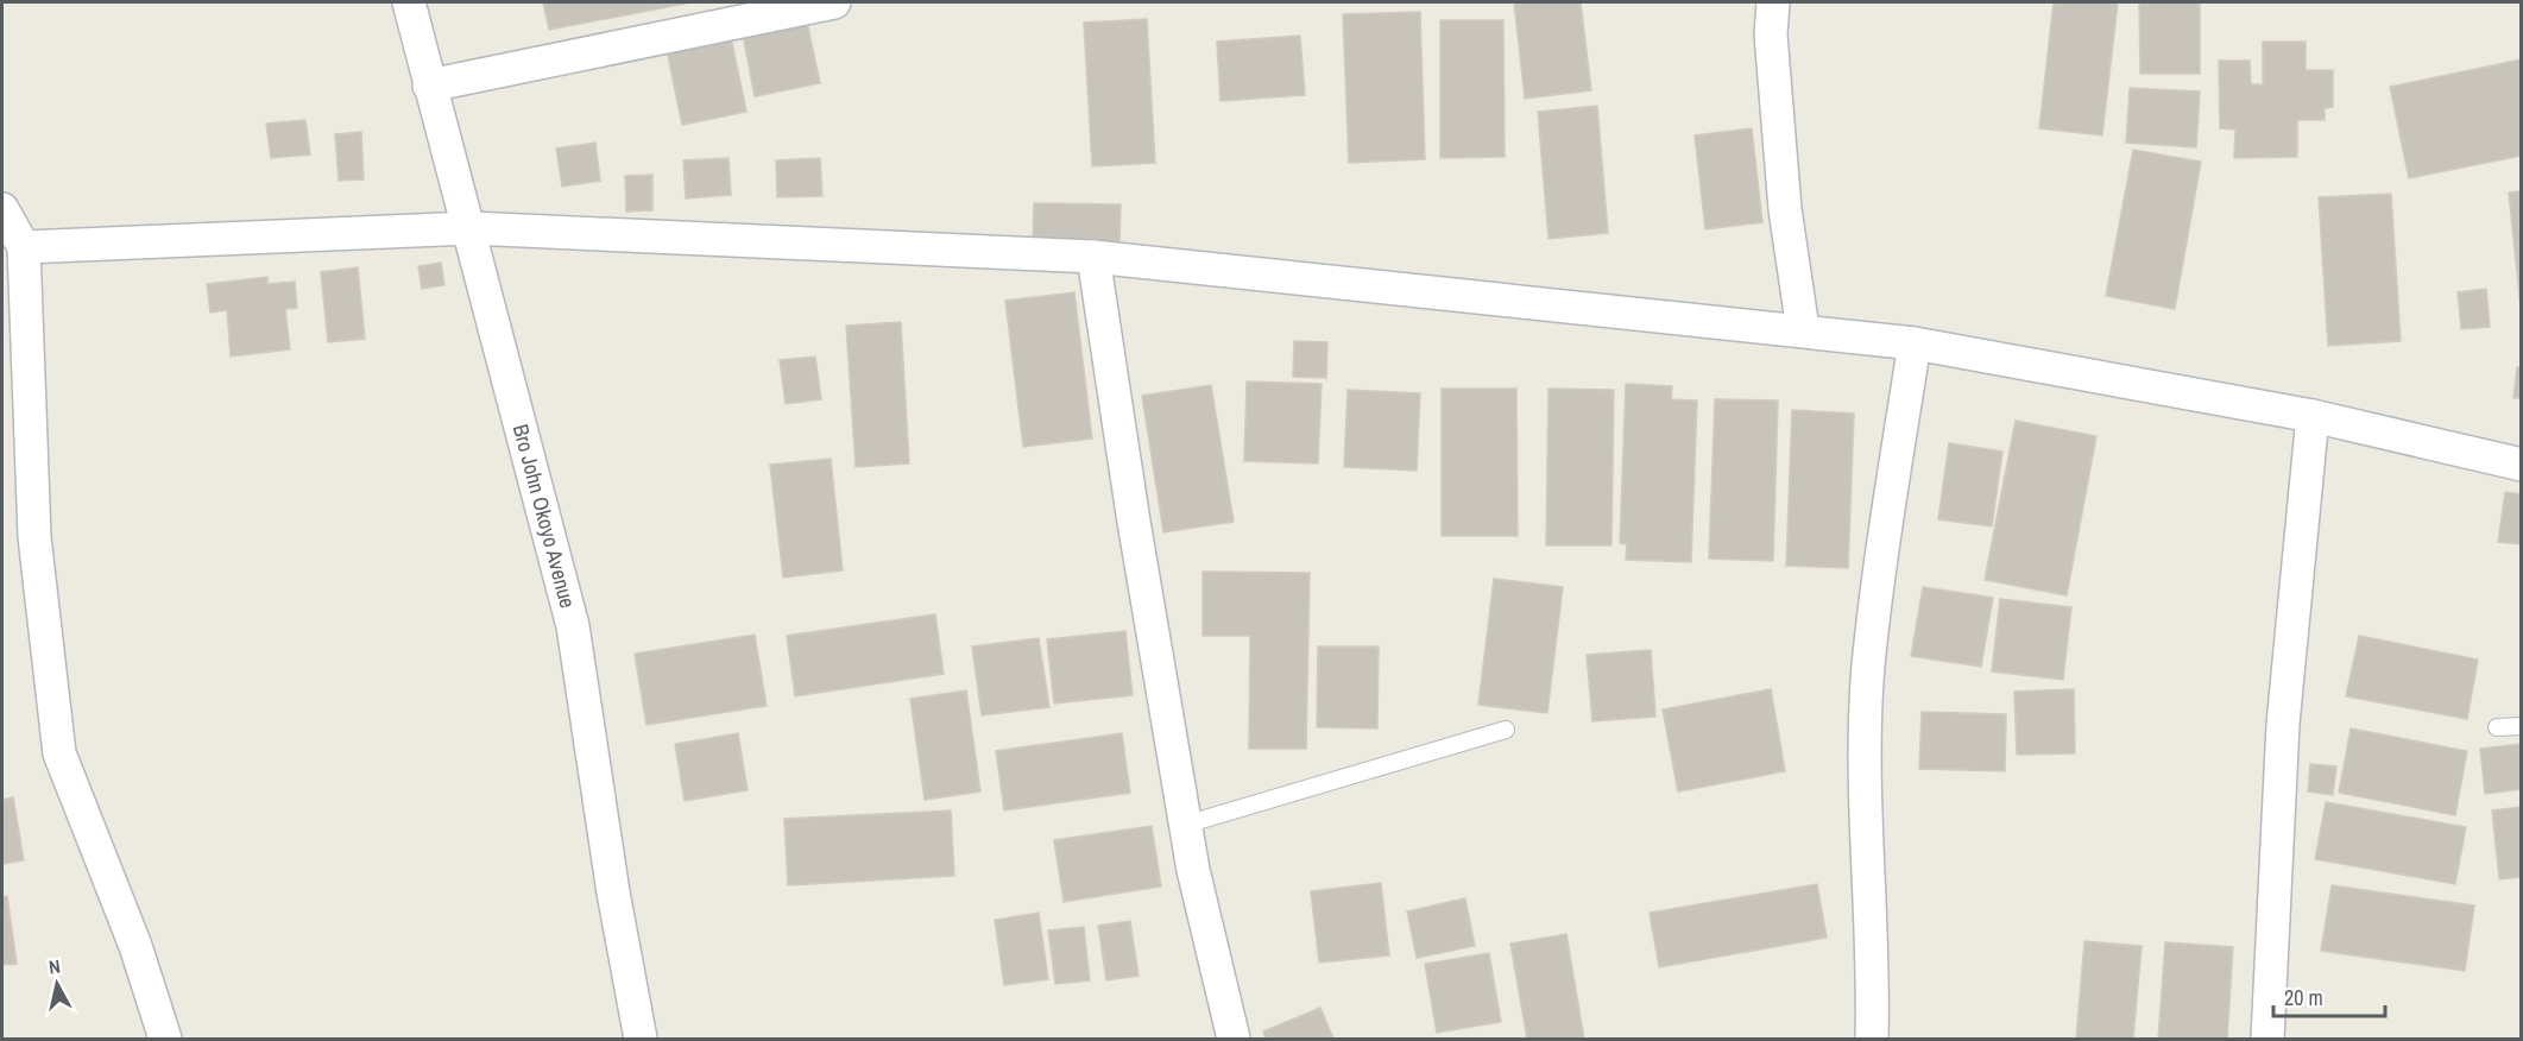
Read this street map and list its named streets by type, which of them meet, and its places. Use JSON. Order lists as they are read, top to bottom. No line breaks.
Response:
{"streets":{"street":["Bro John Okoyo Avenue"]},"scale_bar":"20 m","north":"top"}
